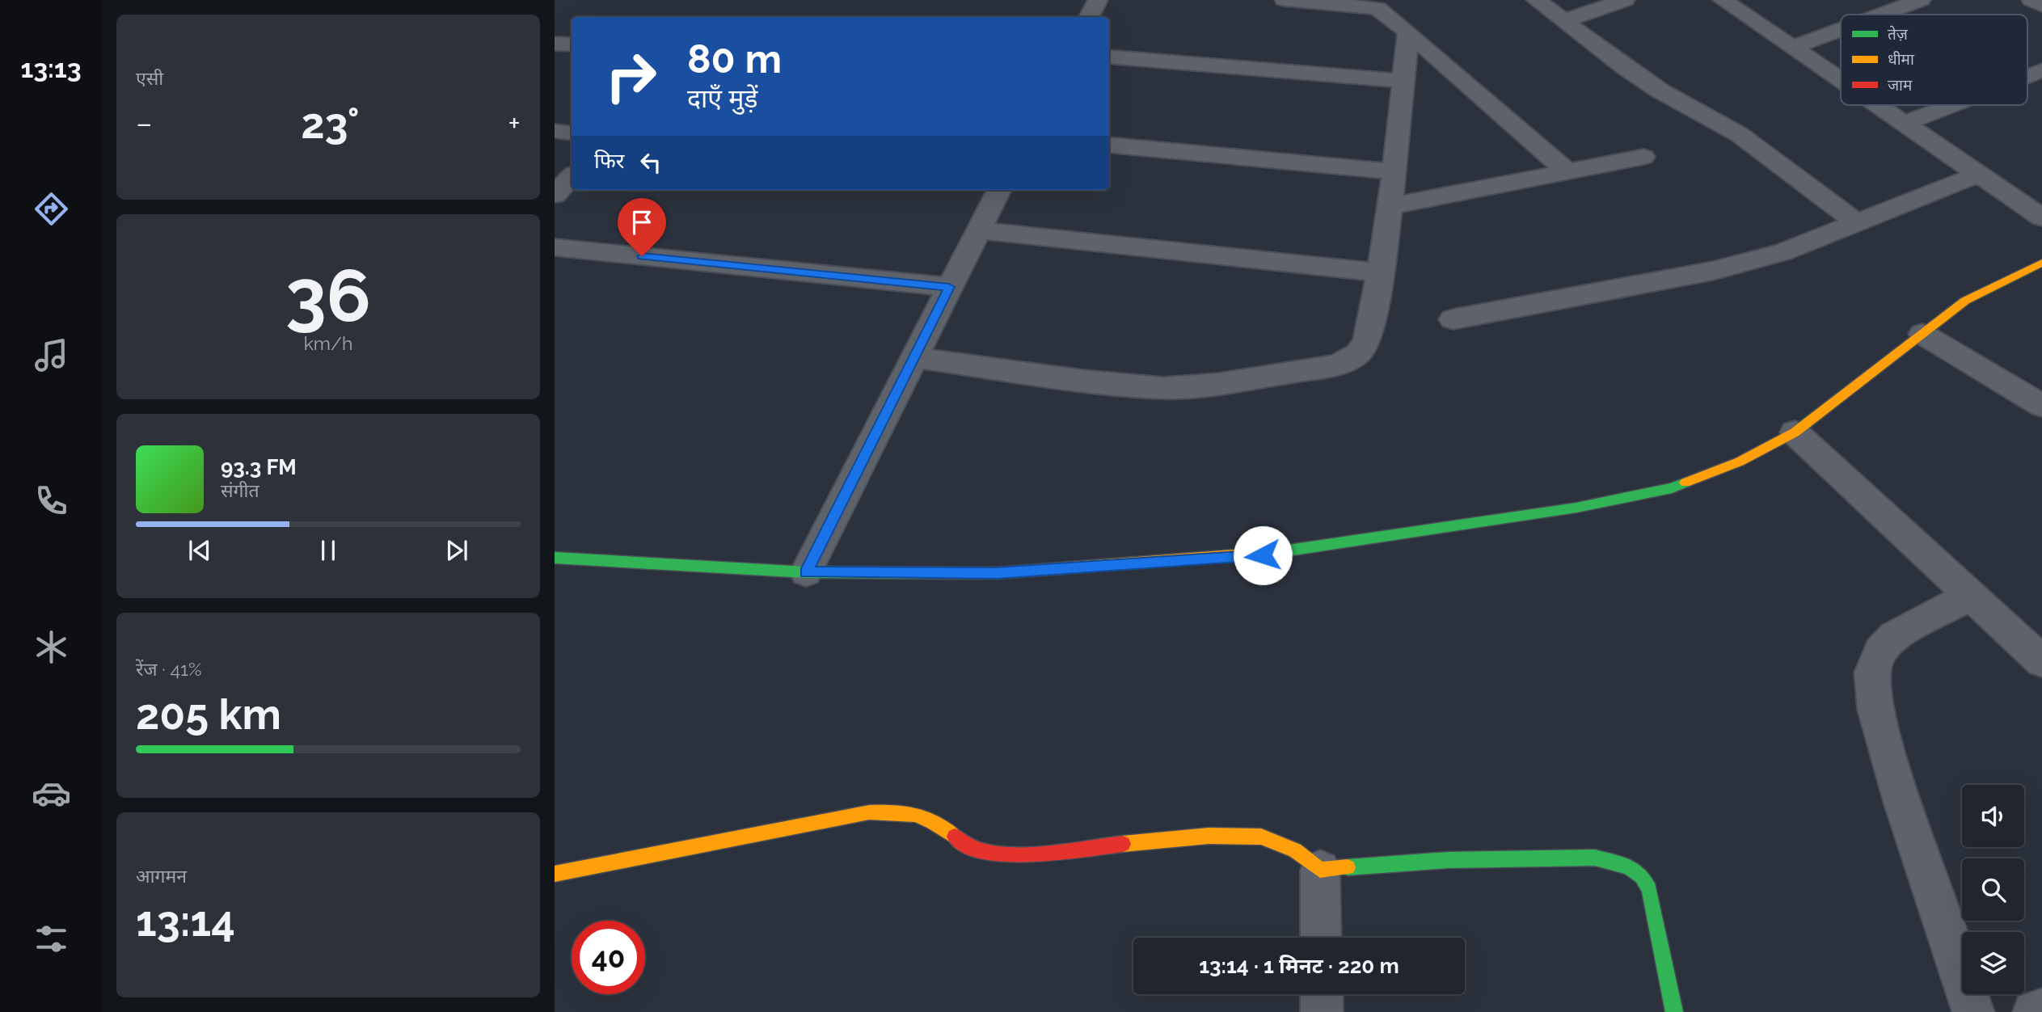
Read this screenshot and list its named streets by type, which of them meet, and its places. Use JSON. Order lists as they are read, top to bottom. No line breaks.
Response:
{"legend":["तेज़","धीमा","जाम"],"page":{"tabs":"13:13","tile":["एसी",["36","km/h"],["रेंज · 41%","205 km"],["आगमन","13:14"]],"turn":["80 m","दाएँ मुड़ें"],"heat":["−","23°","+"],"then":"फिर","song":["93.3 FM","संगीत"],"limit":"40","trip":"13:14 · 1 मिनट · 220 m"}}
